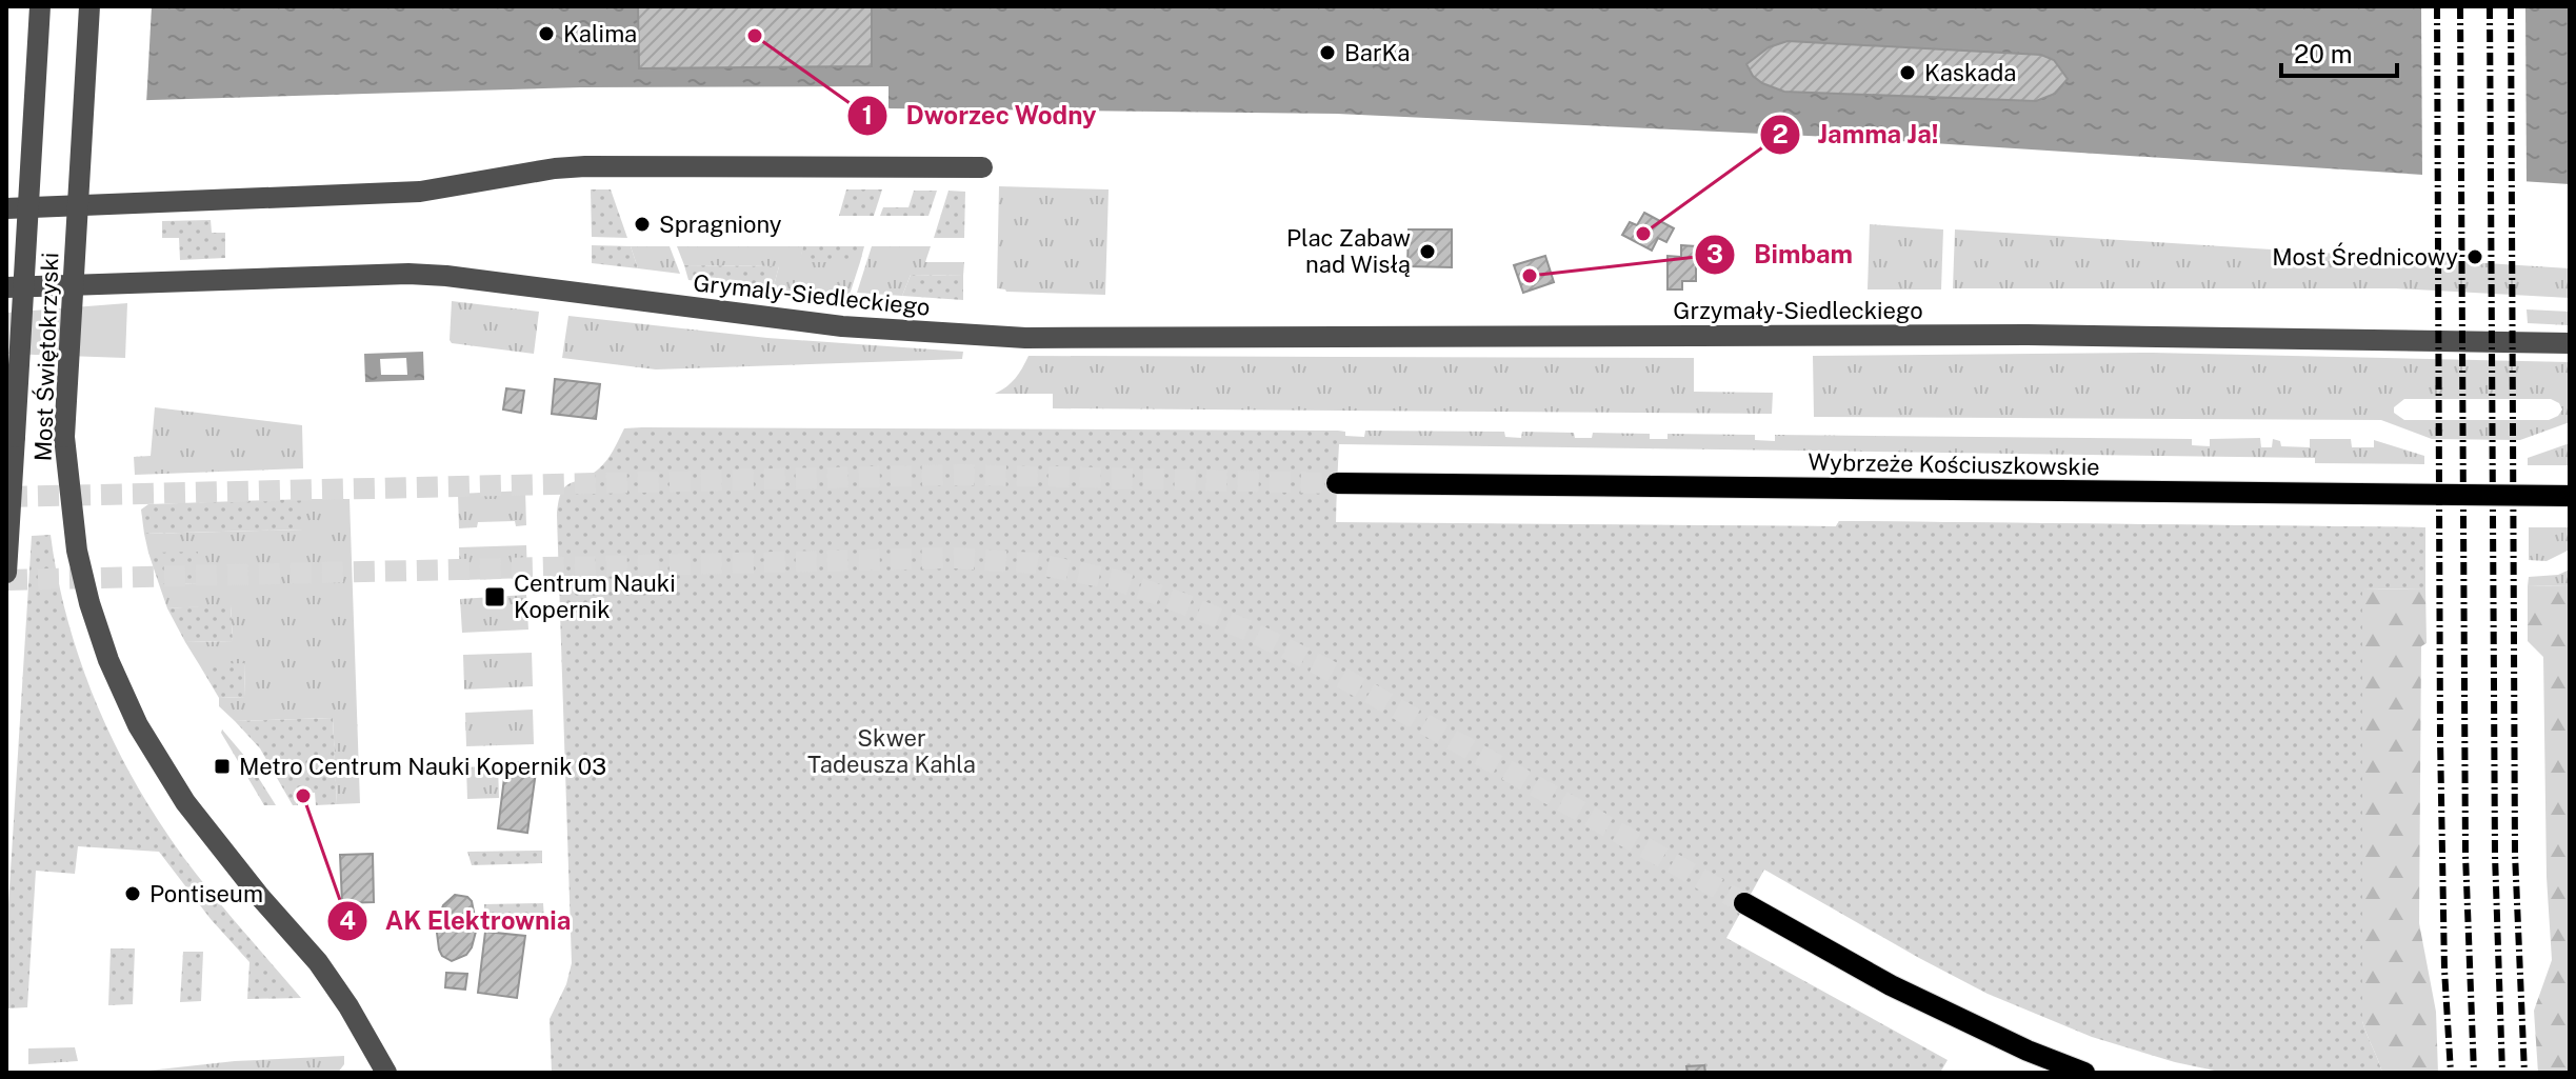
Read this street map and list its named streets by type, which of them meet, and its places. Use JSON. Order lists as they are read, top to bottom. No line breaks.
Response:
{"streets":{"main road":["Wybrzeże Kościuszkowskie"],"street":["Grymaly-Siedleckiego","Grzymały-Siedleckiego","Most Świętokrzyski"]},"crossings":[["Grymaly-Siedleckiego","Grzymały-Siedleckiego"]],"parks":["Skwer Tadeusza Kahla"],"places":{"other":["Kalima","Dworzec Wodny","BarKa","Kaskada","Spragniony","Jamma Ja!","Plac Zabaw nad Wisłą","Most Średnicowy","Bimbam","AK Elektrownia","Pontiseum"],"transit":["Centrum Nauki Kopernik","Metro Centrum Nauki Kopernik 03"]},"scale_bar":"20 m"}
